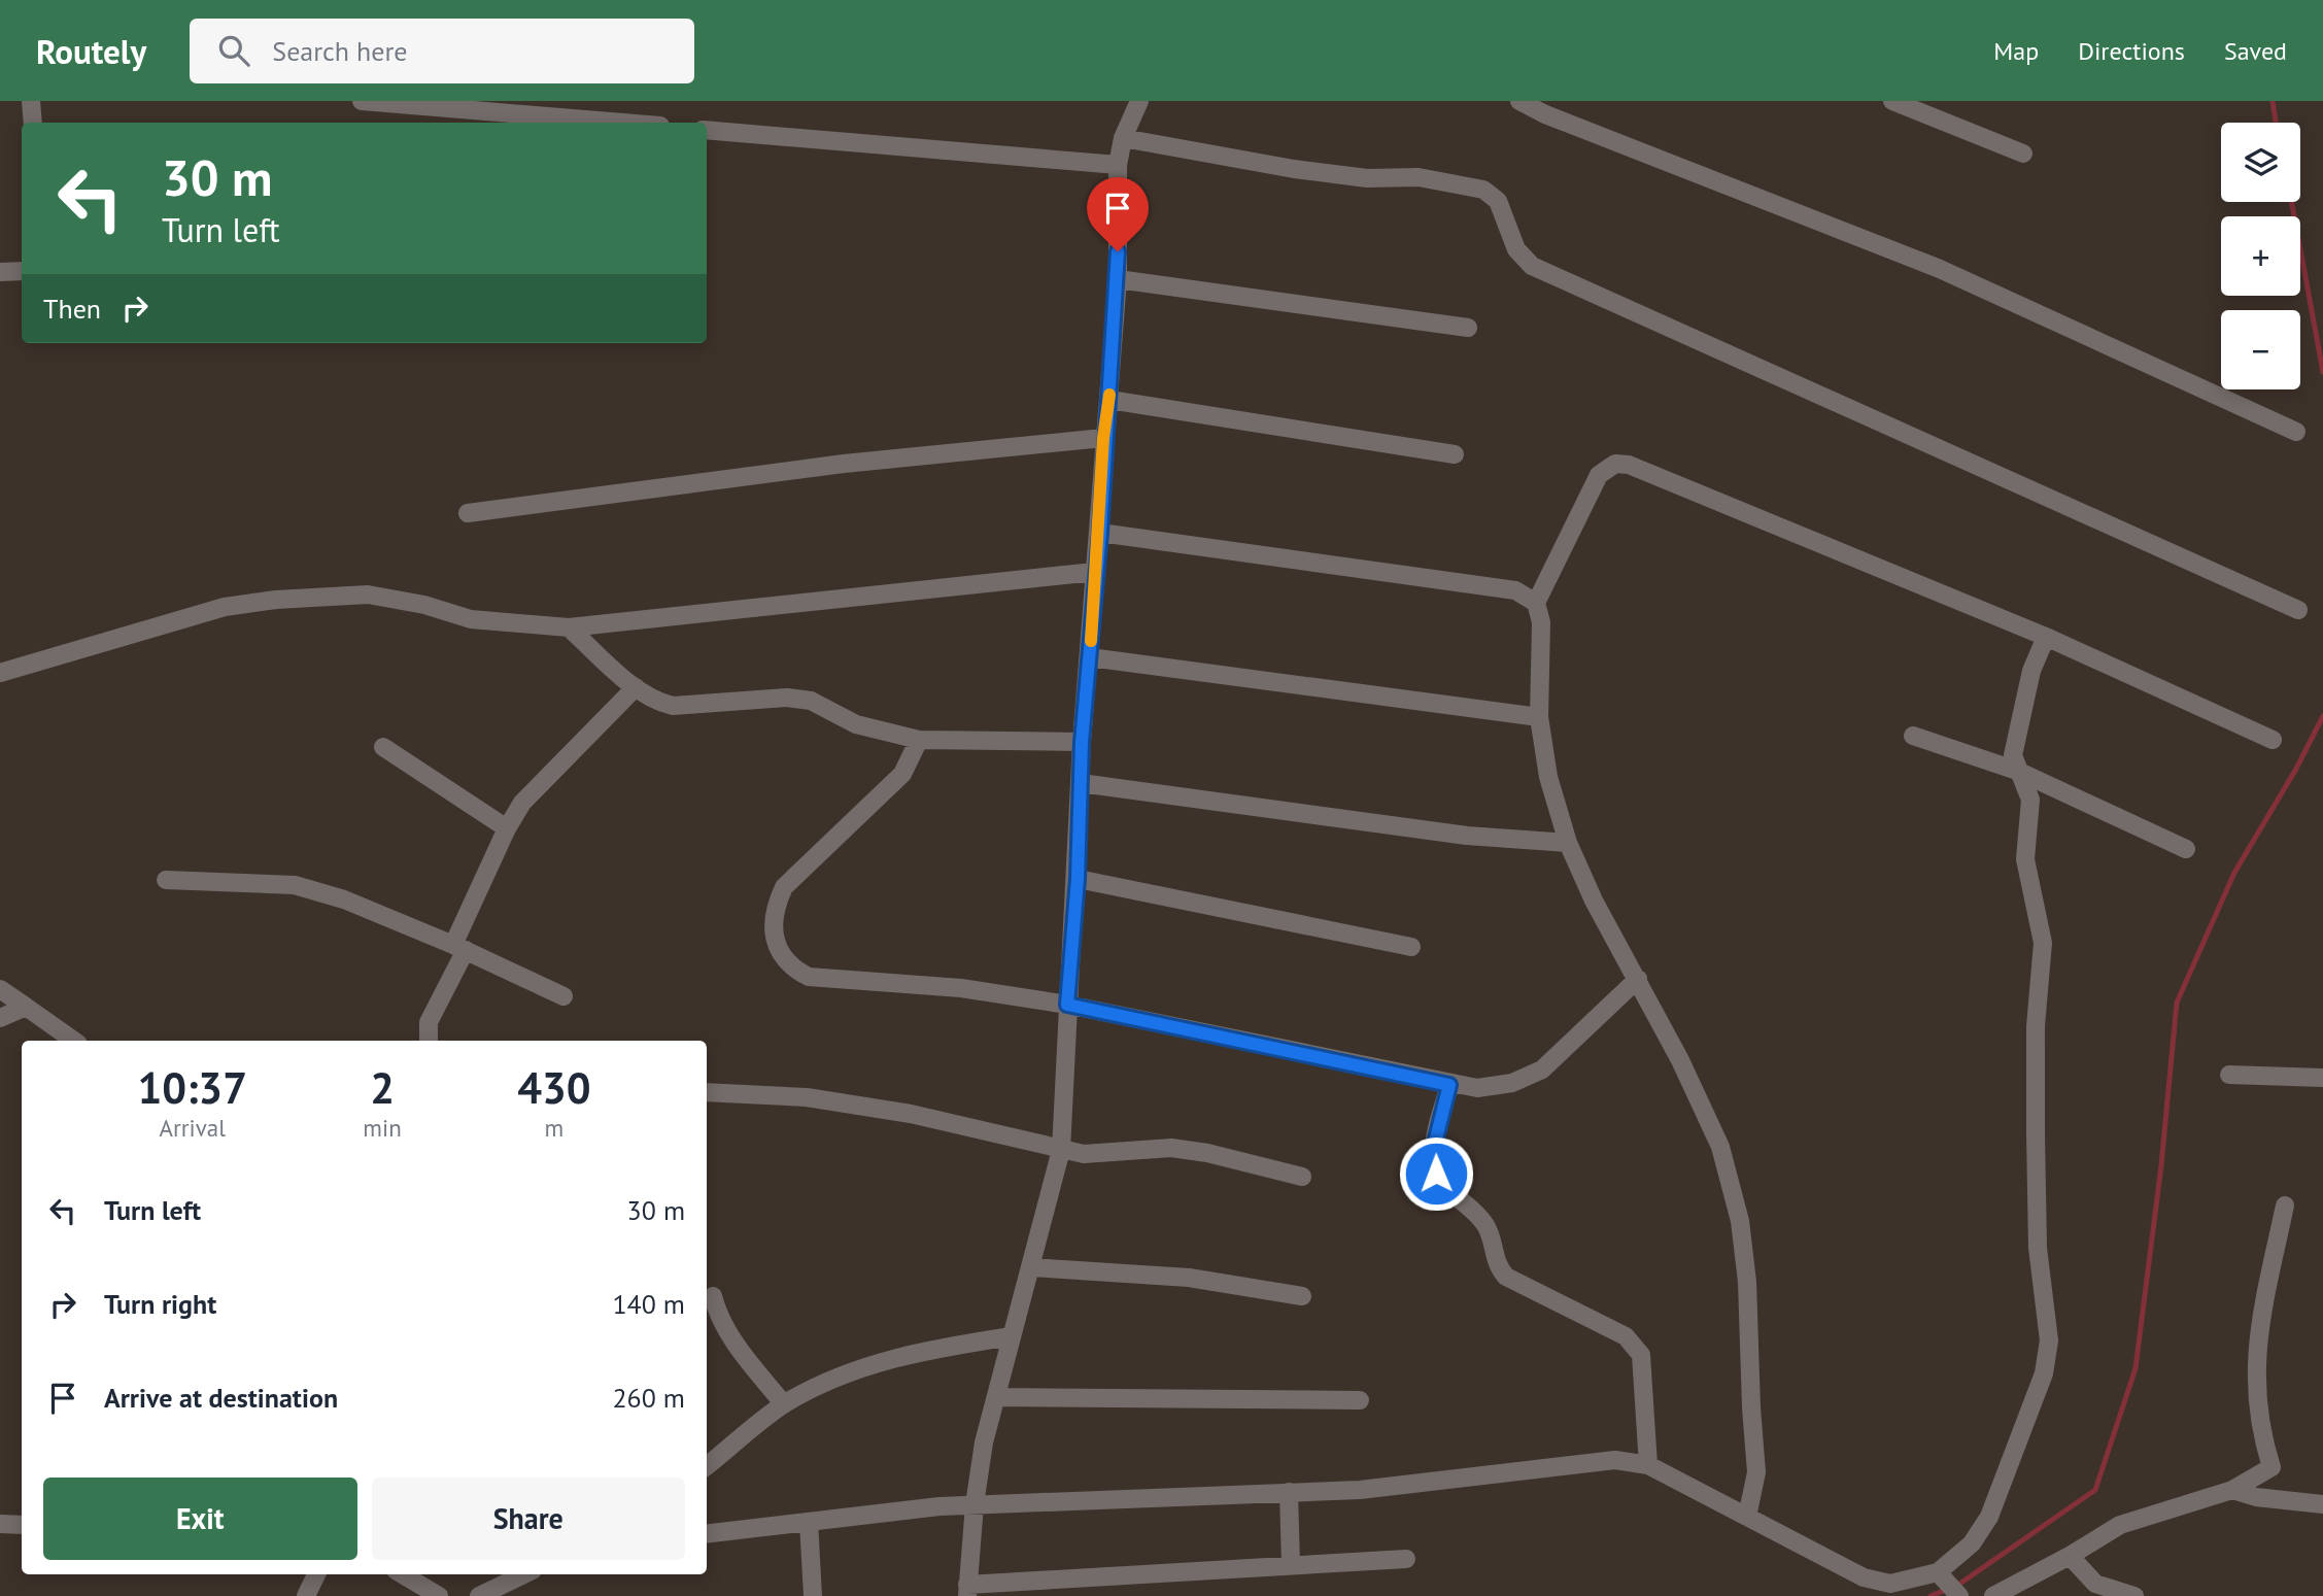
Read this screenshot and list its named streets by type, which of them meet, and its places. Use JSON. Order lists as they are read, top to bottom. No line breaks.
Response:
{"page":{"header":"Routely","search":"Search here","nav":["Map","Directions","Saved"],"map_buttons":["+","−"],"turn":["30 m","Turn left"],"then":"Then","eta":["10:37","Arrival","2","min","430","m"],"list":[{"name":"Turn left","value":"30 m"},{"name":"Turn right","value":"140 m"},{"name":"Arrive at destination","value":"260 m"}],"buttons":["Exit","Share"]}}
